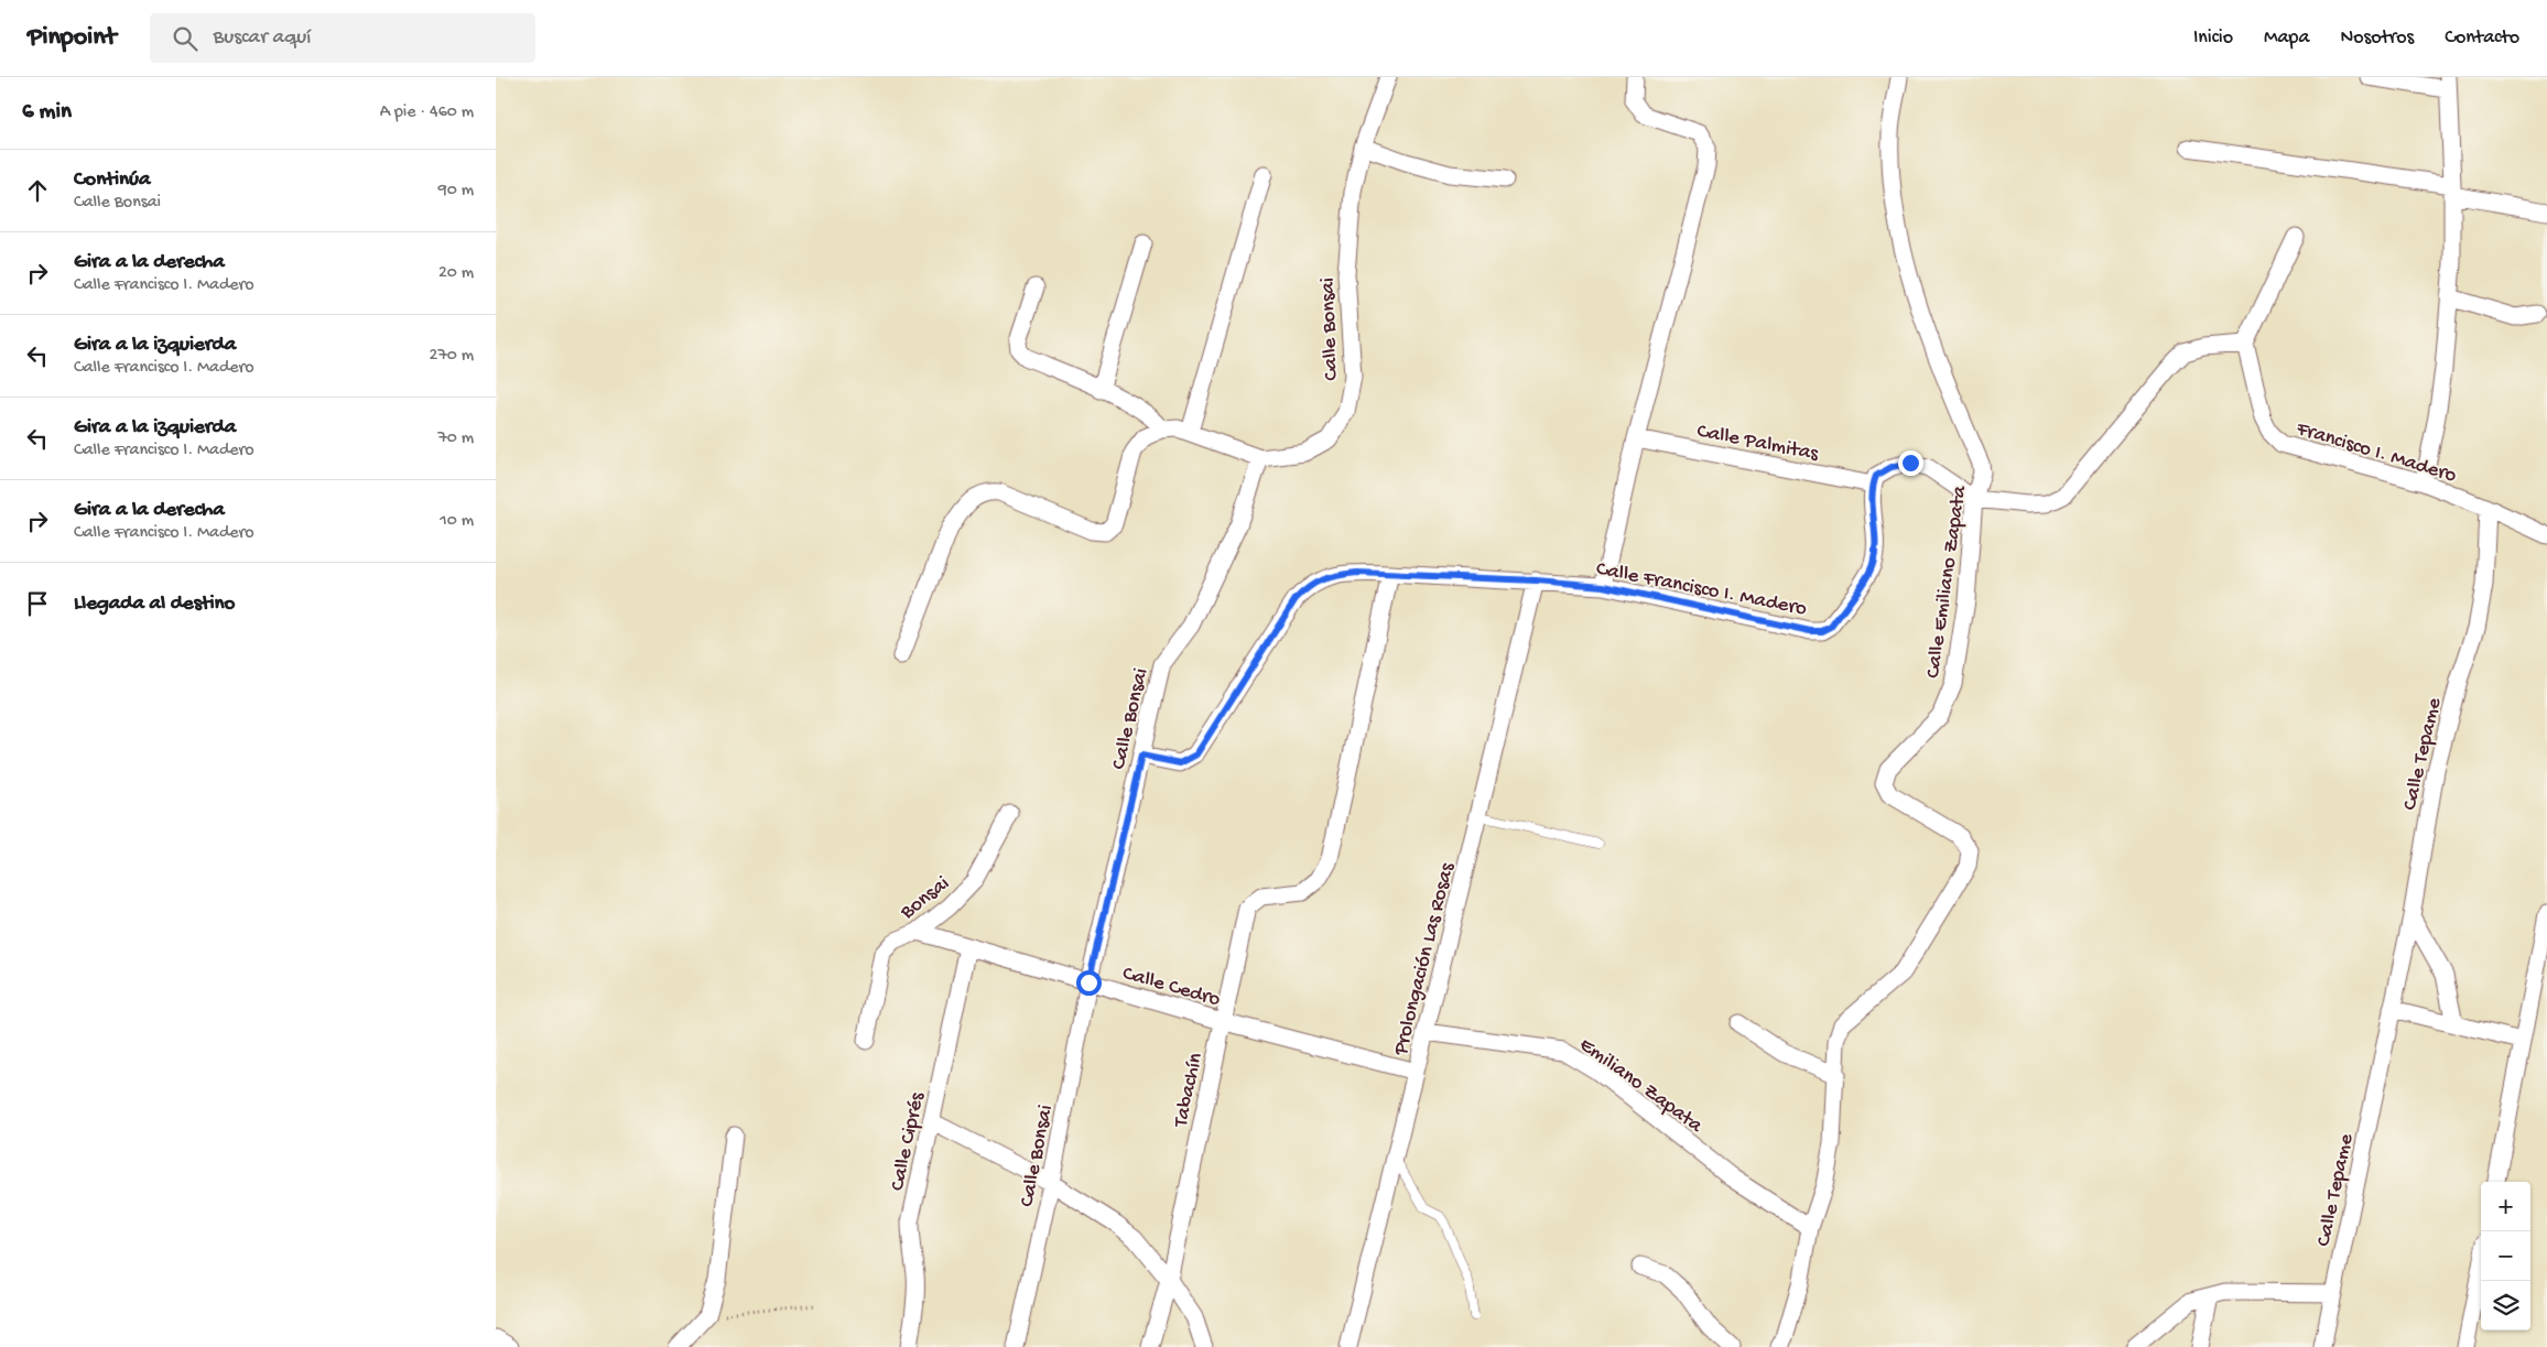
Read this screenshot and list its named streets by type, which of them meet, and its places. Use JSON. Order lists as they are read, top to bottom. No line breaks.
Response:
{"streets":{"street":["Calle Bonsai","Calle Palmitas","Francisco I. Madero","Calle Emiliano Zapata","Calle Francisco I. Madero","Calle Tepame","Bonsai","Prolongación Las Rosas","Calle Cedro","Emiliano Zapata","Tabachín","Calle Ciprés"]},"crossings":[["Calle Bonsai","Calle Francisco I. Madero"],["Calle Bonsai","Calle Cedro"],["Calle Palmitas","Calle Francisco I. Madero"],["Francisco I. Madero","Calle Tepame"],["Calle Emiliano Zapata","Emiliano Zapata"],["Calle Francisco I. Madero","Prolongación Las Rosas"],["Calle Francisco I. Madero","Tabachín"],["Bonsai","Calle Cedro"],["Prolongación Las Rosas","Calle Cedro"],["Prolongación Las Rosas","Emiliano Zapata"],["Calle Cedro","Tabachín"],["Calle Cedro","Calle Ciprés"]],"page":{"header":"Pinpoint","search":"Buscar aquí","nav":["Inicio","Mapa","Nosotros","Contacto"],"heading":["6 min","A pie · 460 m"],"list":[["Continúa","Calle Bonsai","90 m"],["Gira a la derecha","Calle Francisco I. Madero","20 m"],["Gira a la izquierda","Calle Francisco I. Madero","270 m"],["Gira a la izquierda","Calle Francisco I. Madero","70 m"],["Gira a la derecha","Calle Francisco I. Madero","10 m"],"Llegada al destino"],"map_buttons":["+","−"]}}
